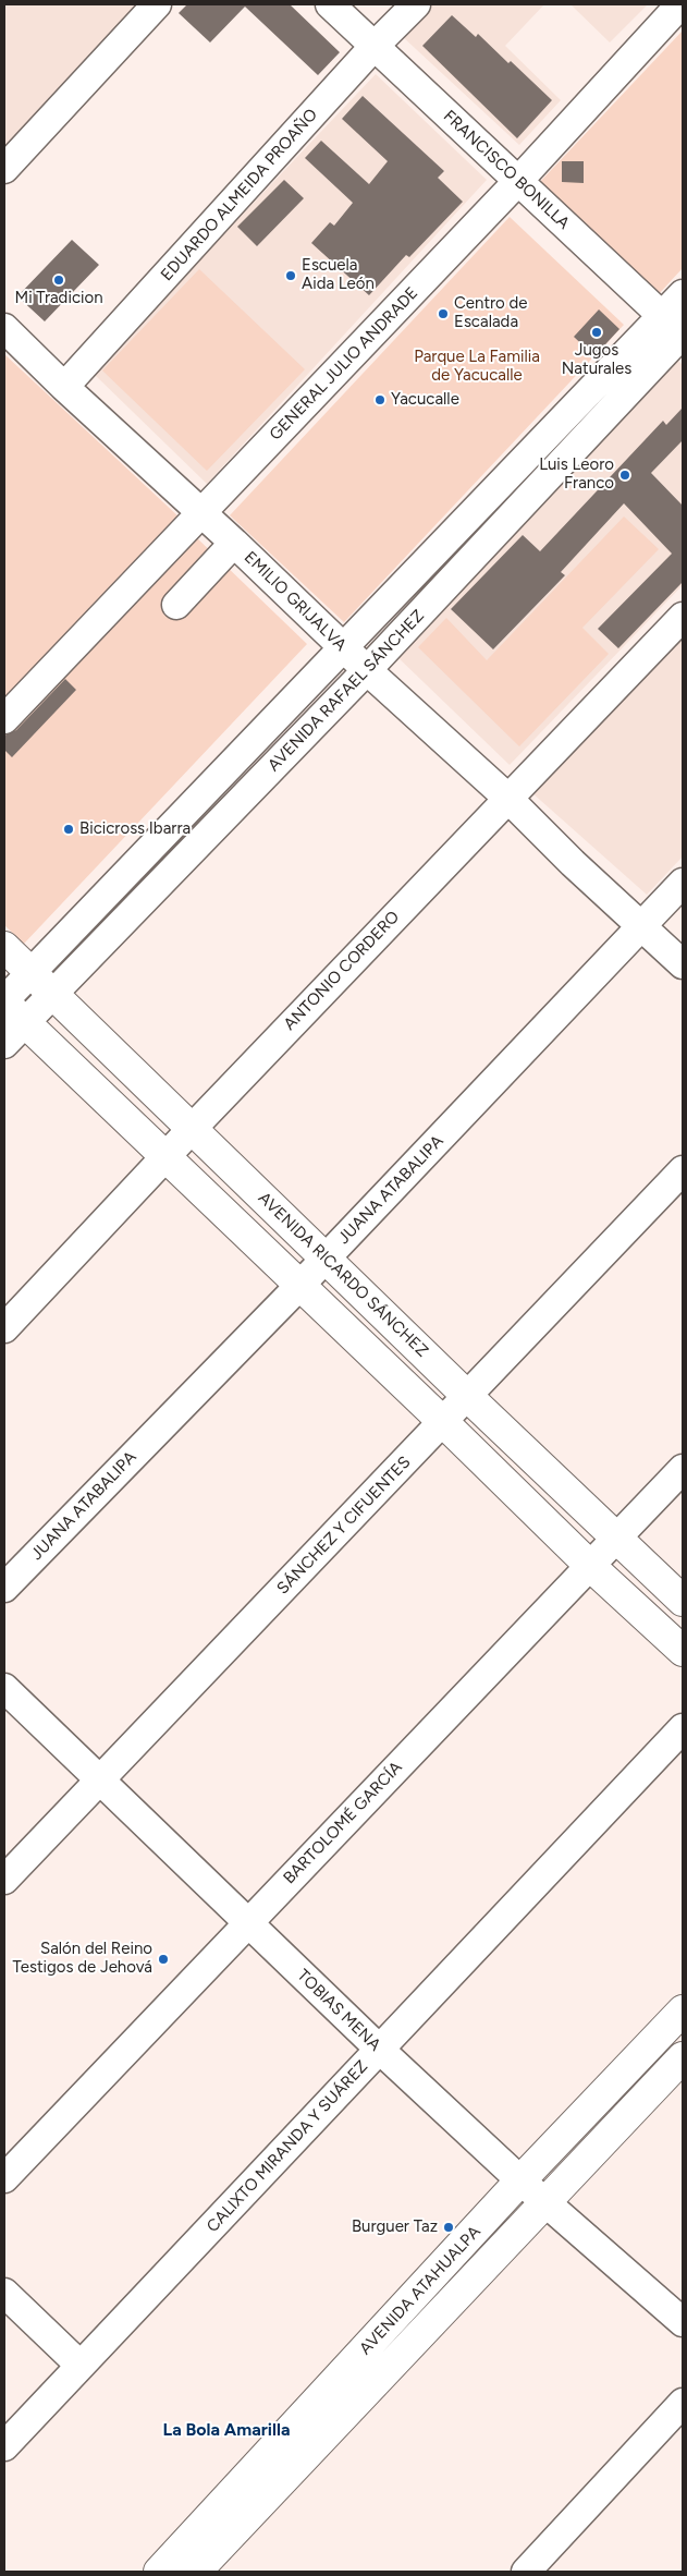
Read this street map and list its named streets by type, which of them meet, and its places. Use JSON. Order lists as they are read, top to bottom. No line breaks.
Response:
{"streets":{"main road":["AVENIDA RICARDO SÁNCHEZ","AVENIDA ATAHUALPA"],"street":["FRANCISCO BONILLA","EDUARDO ALMEIDA PROAÑO","GENERAL JULIO ANDRADE","EMILIO GRIJALVA","AVENIDA RAFAEL SÁNCHEZ","ANTONIO CORDERO","JUANA ATABALIPA","SÁNCHEZ Y CIFUENTES","BARTOLOMÉ GARCÍA","TOBIAS MENA","CALIXTO MIRANDA Y SUÁREZ"]},"crossings":[["FRANCISCO BONILLA","EDUARDO ALMEIDA PROAÑO"],["FRANCISCO BONILLA","GENERAL JULIO ANDRADE"],["FRANCISCO BONILLA","AVENIDA RAFAEL SÁNCHEZ"],["EDUARDO ALMEIDA PROAÑO","EMILIO GRIJALVA"],["GENERAL JULIO ANDRADE","EMILIO GRIJALVA"],["EMILIO GRIJALVA","AVENIDA RAFAEL SÁNCHEZ"],["EMILIO GRIJALVA","ANTONIO CORDERO"],["EMILIO GRIJALVA","JUANA ATABALIPA"],["AVENIDA RAFAEL SÁNCHEZ","AVENIDA RICARDO SÁNCHEZ"],["ANTONIO CORDERO","AVENIDA RICARDO SÁNCHEZ"],["JUANA ATABALIPA","AVENIDA RICARDO SÁNCHEZ"],["AVENIDA RICARDO SÁNCHEZ","SÁNCHEZ Y CIFUENTES"],["AVENIDA RICARDO SÁNCHEZ","BARTOLOMÉ GARCÍA"],["SÁNCHEZ Y CIFUENTES","TOBIAS MENA"],["BARTOLOMÉ GARCÍA","TOBIAS MENA"],["TOBIAS MENA","CALIXTO MIRANDA Y SUÁREZ"],["TOBIAS MENA","AVENIDA ATAHUALPA"]],"districts":["La Bola Amarilla"],"parks":["Parque La Familia de Yacucalle"],"places":["Escuela Aida León","Mi Tradicion","Centro de Escalada","Jugos Naturales","Yacucalle","Luis Leoro Franco","Bicicross Ibarra","Salón del Reino Testigos de Jehová","Burguer Taz"]}
